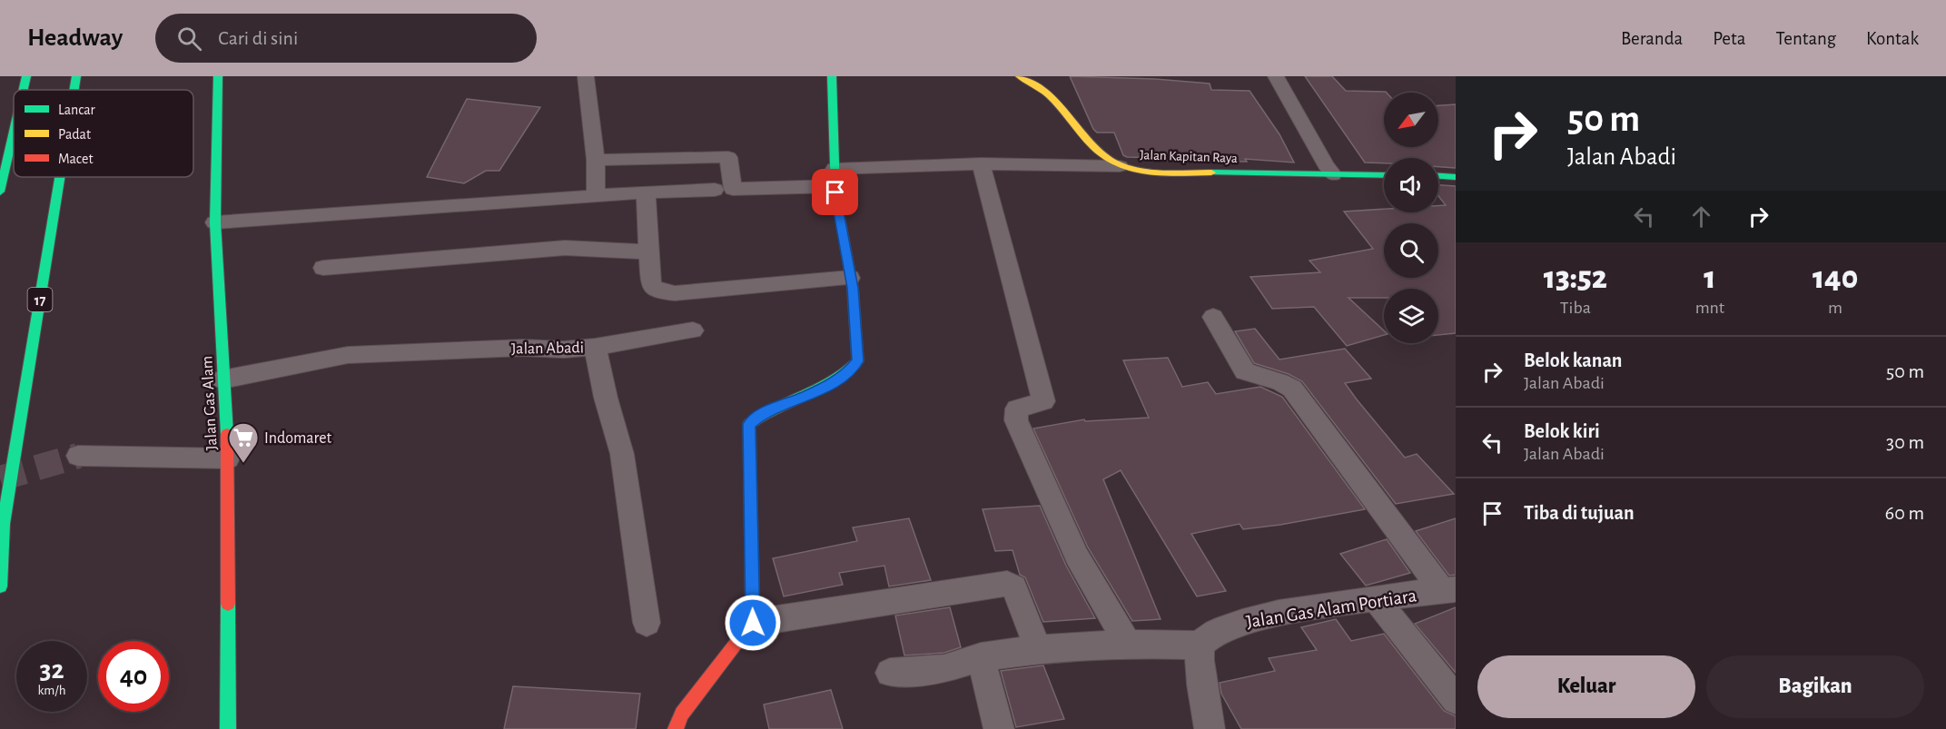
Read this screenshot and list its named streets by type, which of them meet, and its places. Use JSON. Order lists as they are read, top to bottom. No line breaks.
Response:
{"streets":{"main road":["Jalan Kapitan Raya","17","Jalan Gas Alam"],"street":["Jalan Abadi","Jalan Gas Alam Portiara"]},"crossings":[["Jalan Abadi","Jalan Gas Alam"]],"places":{"supermarket":["Indomaret"]},"legend":["Lancar","Padat","Macet"],"north":"bottom left","page":{"header":"Headway","search":"Cari di sini","nav":["Beranda","Peta","Tentang","Kontak"],"turn":["50 m","Jalan Abadi"],"eta":["13:52","Tiba","1","mnt","140","m"],"list":[{"name":"Belok kanan","note":"Jalan Abadi","value":"50 m"},{"name":"Belok kiri","note":"Jalan Abadi","value":"30 m"},{"name":"Tiba di tujuan","value":"60 m"}],"speed":"32 km/h","limit":"40","buttons":["Keluar","Bagikan"]}}
